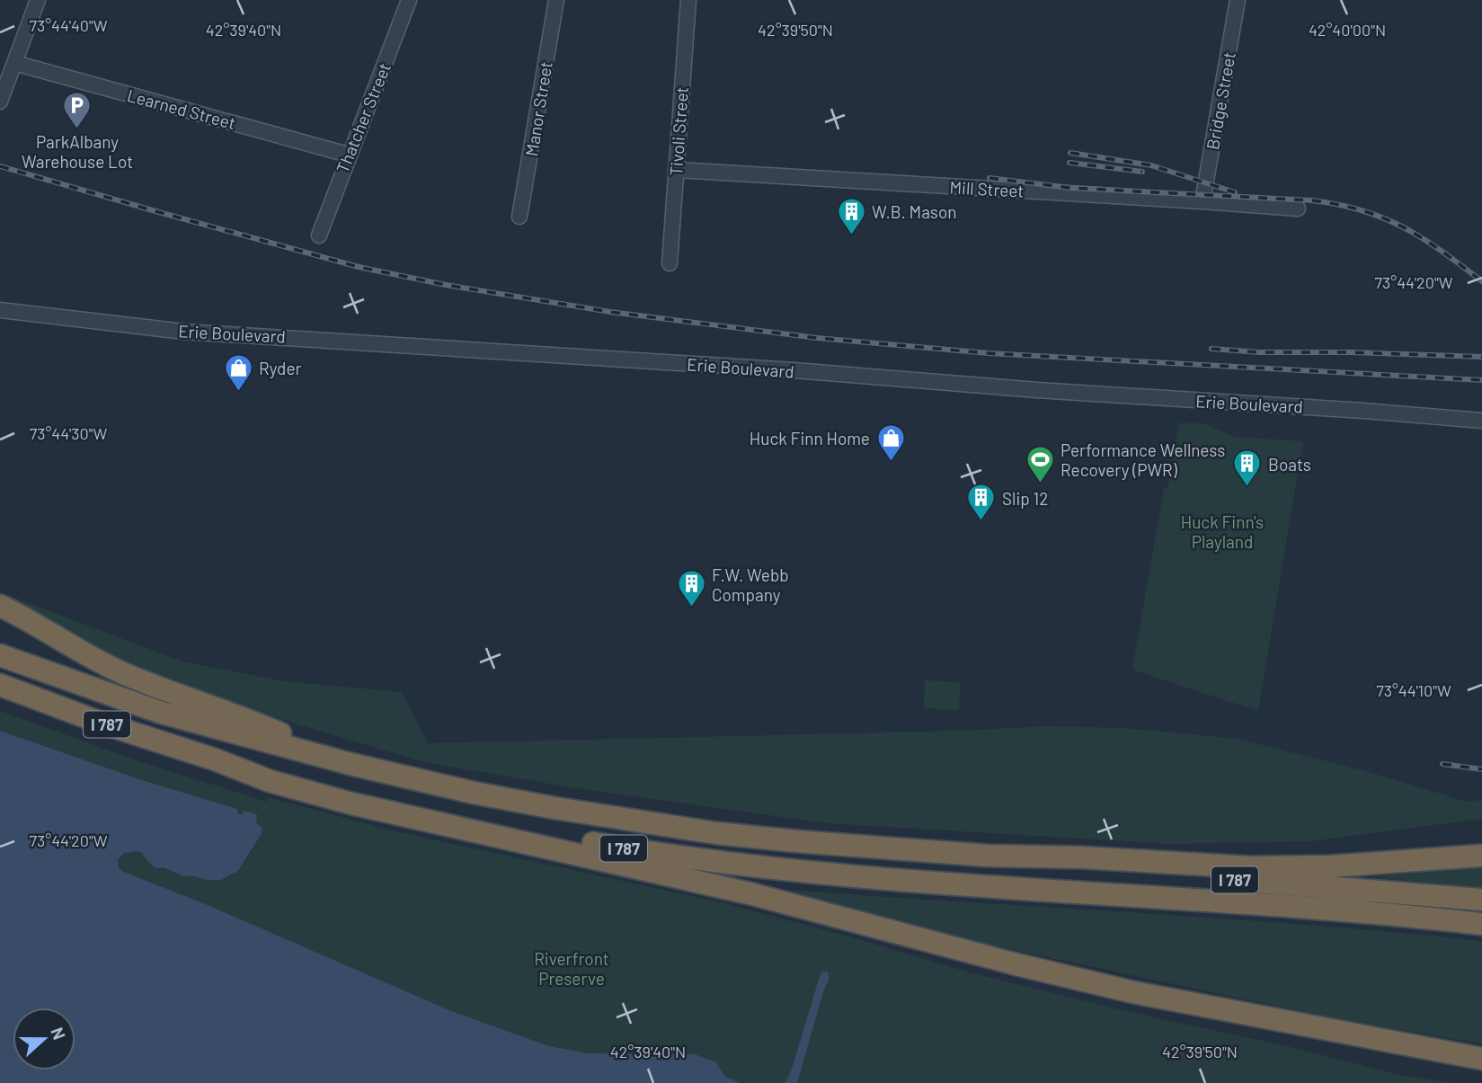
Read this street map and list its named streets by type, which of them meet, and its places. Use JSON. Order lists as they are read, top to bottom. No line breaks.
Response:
{"streets":{"highway":["I 787"],"street":["Bridge Street","Learned Street","Manor Street","Thatcher Street","Tivoli Street","Mill Street","Erie Boulevard"]},"crossings":[["Bridge Street","Mill Street"],["Learned Street","Thatcher Street"],["Tivoli Street","Mill Street"]],"parks":["Huck Finn's Playland","Riverfront Preserve"],"places":{"parking":["ParkAlbany Warehouse Lot"],"building":["W.B. Mason","Boats","Slip 12","F.W. Webb Company"],"shop":["Ryder","Huck Finn Home"],"sports":["Performance Wellness Recovery (PWR)"]},"north":"right","coordinates":["73°44'40\"W","42°40'00\"N","42°39'40\"N","42°39'50\"N","73°44'20\"W","73°44'30\"W","73°44'10\"W"]}
